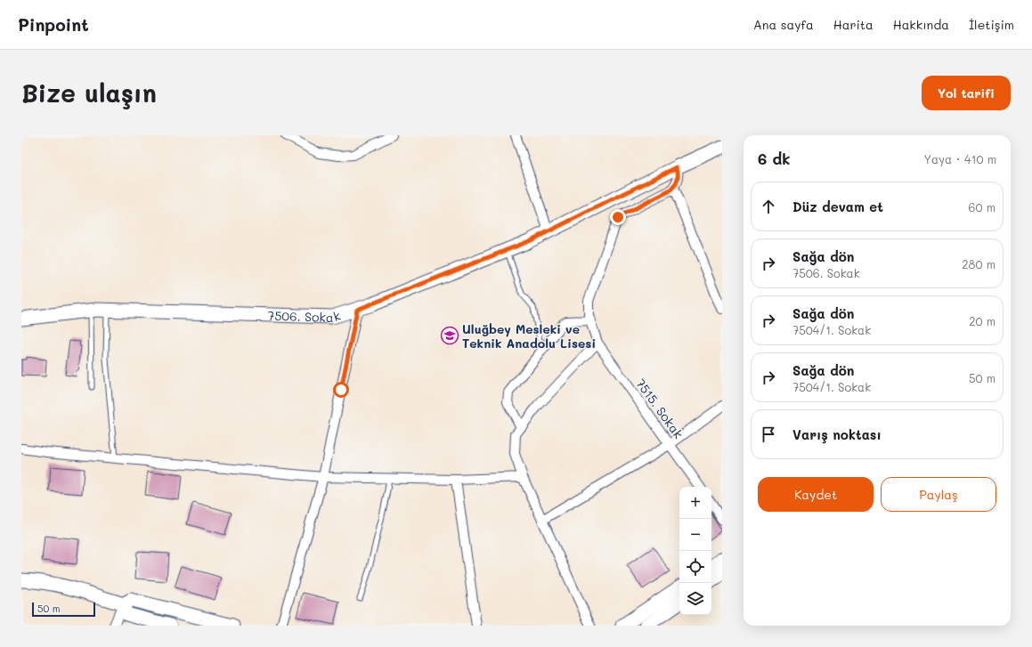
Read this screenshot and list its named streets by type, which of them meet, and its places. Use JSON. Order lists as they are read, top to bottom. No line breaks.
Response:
{"streets":{"street":["7506. Sokak","7515. Sokak"]},"places":{"school or university":["Uluğbey Mesleki ve Teknik Anadolu Lisesi"]},"scale_bar":"50 m","page":{"header":"Pinpoint","nav":["Ana sayfa","Harita","Hakkında","İletişim"],"buttons":["Yol tarifi",["Kaydet","Paylaş"]],"title":"Bize ulaşın","heading":["6 dk","Yaya · 410 m"],"list":[["Düz devam et","60 m"],["Sağa dön","7506. Sokak","280 m"],["Sağa dön","7504/1. Sokak","20 m"],["Sağa dön","7504/1. Sokak","50 m"],"Varış noktası"],"map_buttons":["+","−"],"scale":"50 m"}}
